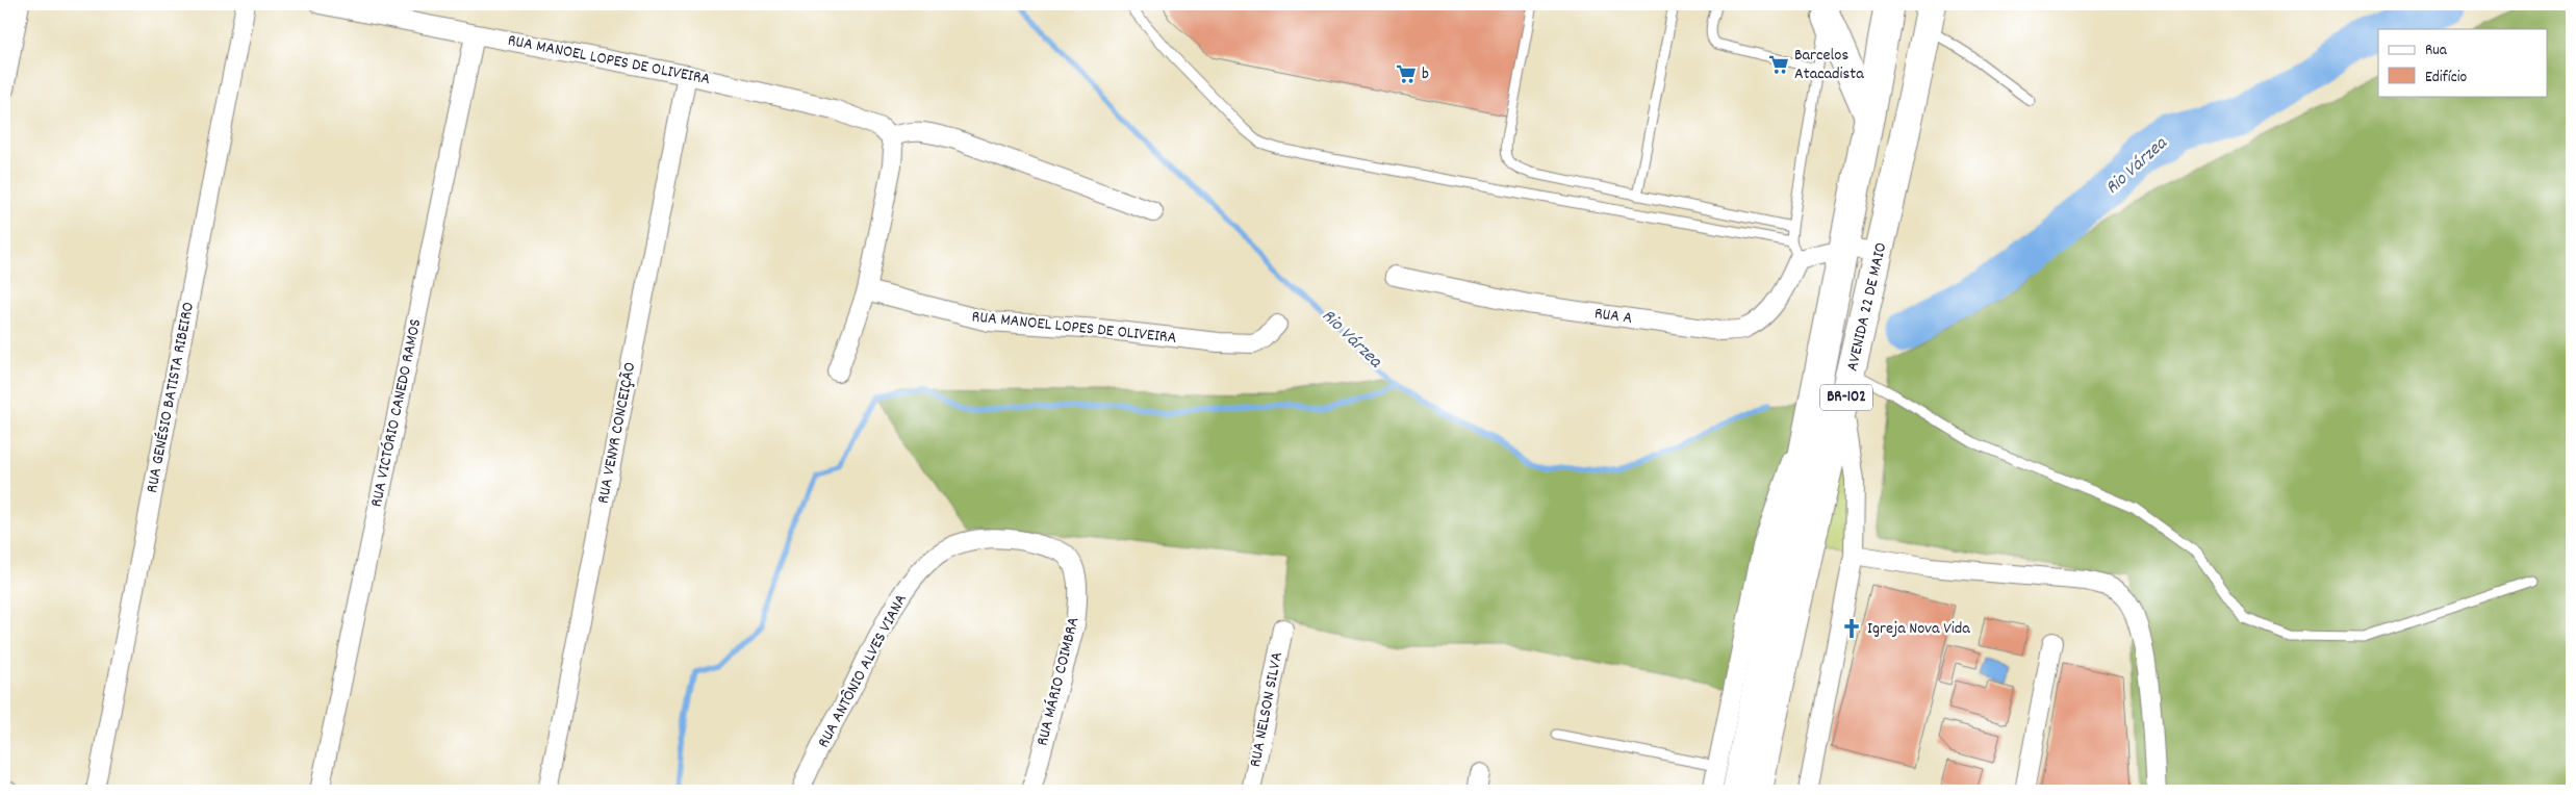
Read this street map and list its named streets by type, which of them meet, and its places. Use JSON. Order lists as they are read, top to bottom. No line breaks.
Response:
{"streets":{"main road":["AVENIDA 22 DE MAIO","BR-102"],"street":["RUA MANOEL LOPES DE OLIVEIRA","RUA A","RUA GENÉSIO BATISTA RIBEIRO","RUA VICTÓRIO CANEDO RAMOS","RUA VENYR CONCEIÇÃO","RUA ANTÔNIO ALVES VIANA","RUA MÁRIO COIMBRA","RUA NELSON SILVA"]},"crossings":[["RUA MANOEL LOPES DE OLIVEIRA","RUA VICTÓRIO CANEDO RAMOS"],["RUA MANOEL LOPES DE OLIVEIRA","RUA VENYR CONCEIÇÃO"],["RUA ANTÔNIO ALVES VIANA","RUA MÁRIO COIMBRA"]],"water":["Rio Várzea"],"places":{"supermarket":["Barcelos Atacadista","b"],"church":["Igreja Nova Vida"]},"legend":["Rua","Edifício"]}
